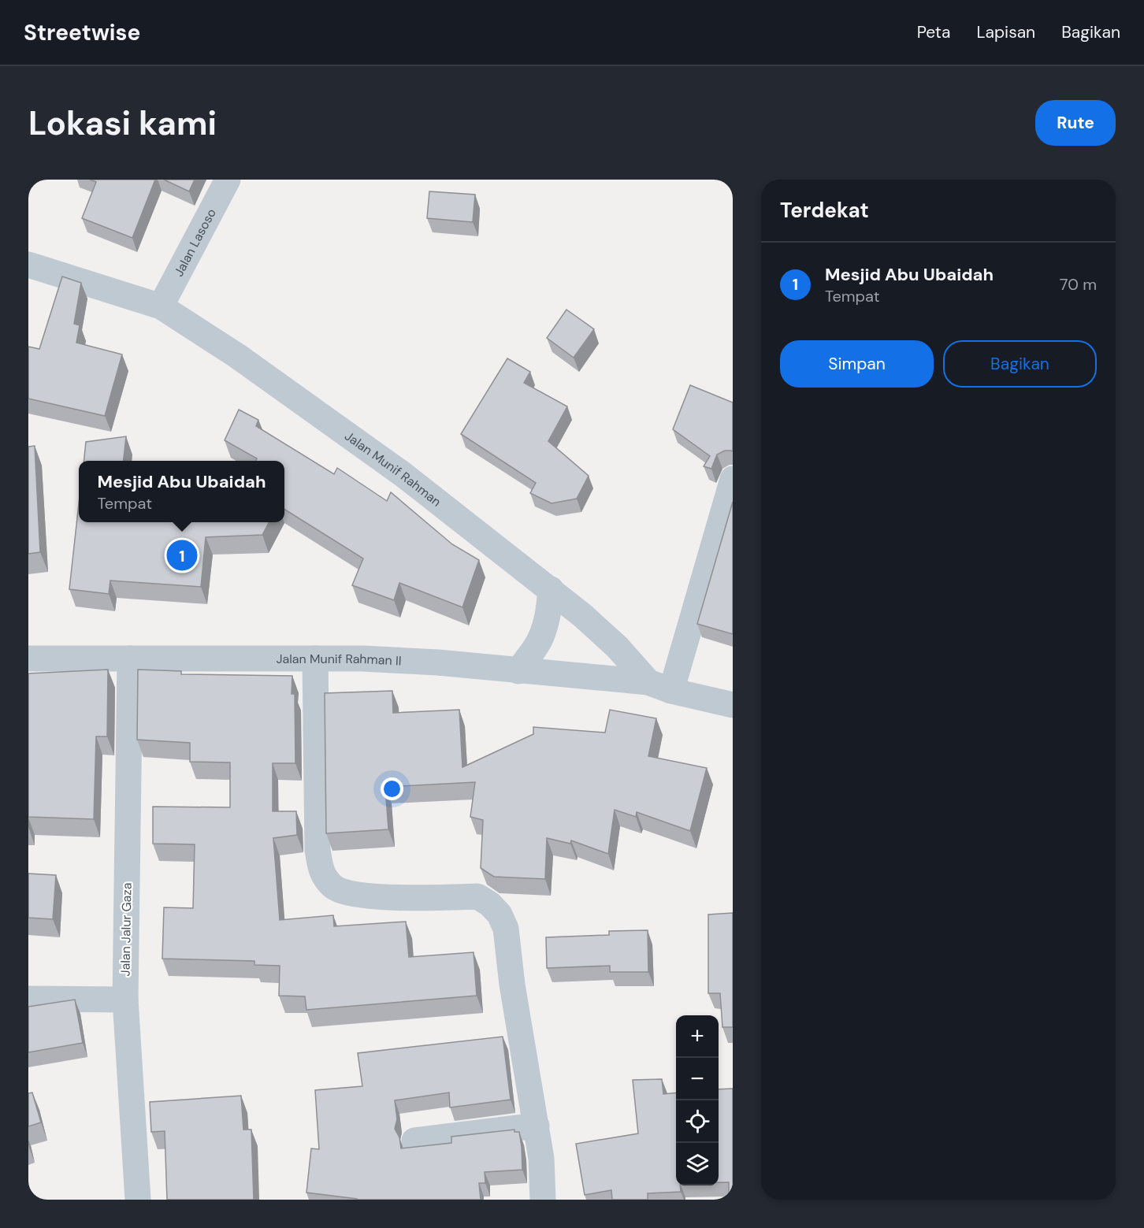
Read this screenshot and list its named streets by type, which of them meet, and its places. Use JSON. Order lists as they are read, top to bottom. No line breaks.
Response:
{"streets":{"street":["Jalan Lasoso","Jalan Munif Rahman","Jalan Munif Rahman II","Jalan Jalur Gaza"]},"crossings":[["Jalan Lasoso","Jalan Munif Rahman"],["Jalan Munif Rahman","Jalan Munif Rahman II"],["Jalan Munif Rahman II","Jalan Jalur Gaza"]],"page":{"header":"Streetwise","nav":["Peta","Lapisan","Bagikan"],"buttons":["Rute",["Simpan","Bagikan"]],"title":"Lokasi kami","heading":"Terdekat","list":[{"mark":"1","name":"Mesjid Abu Ubaidah","note":"Tempat","value":"70 m"}],"popup":["Mesjid Abu Ubaidah","Tempat"],"pins":"1","map_buttons":["+","−"]}}
